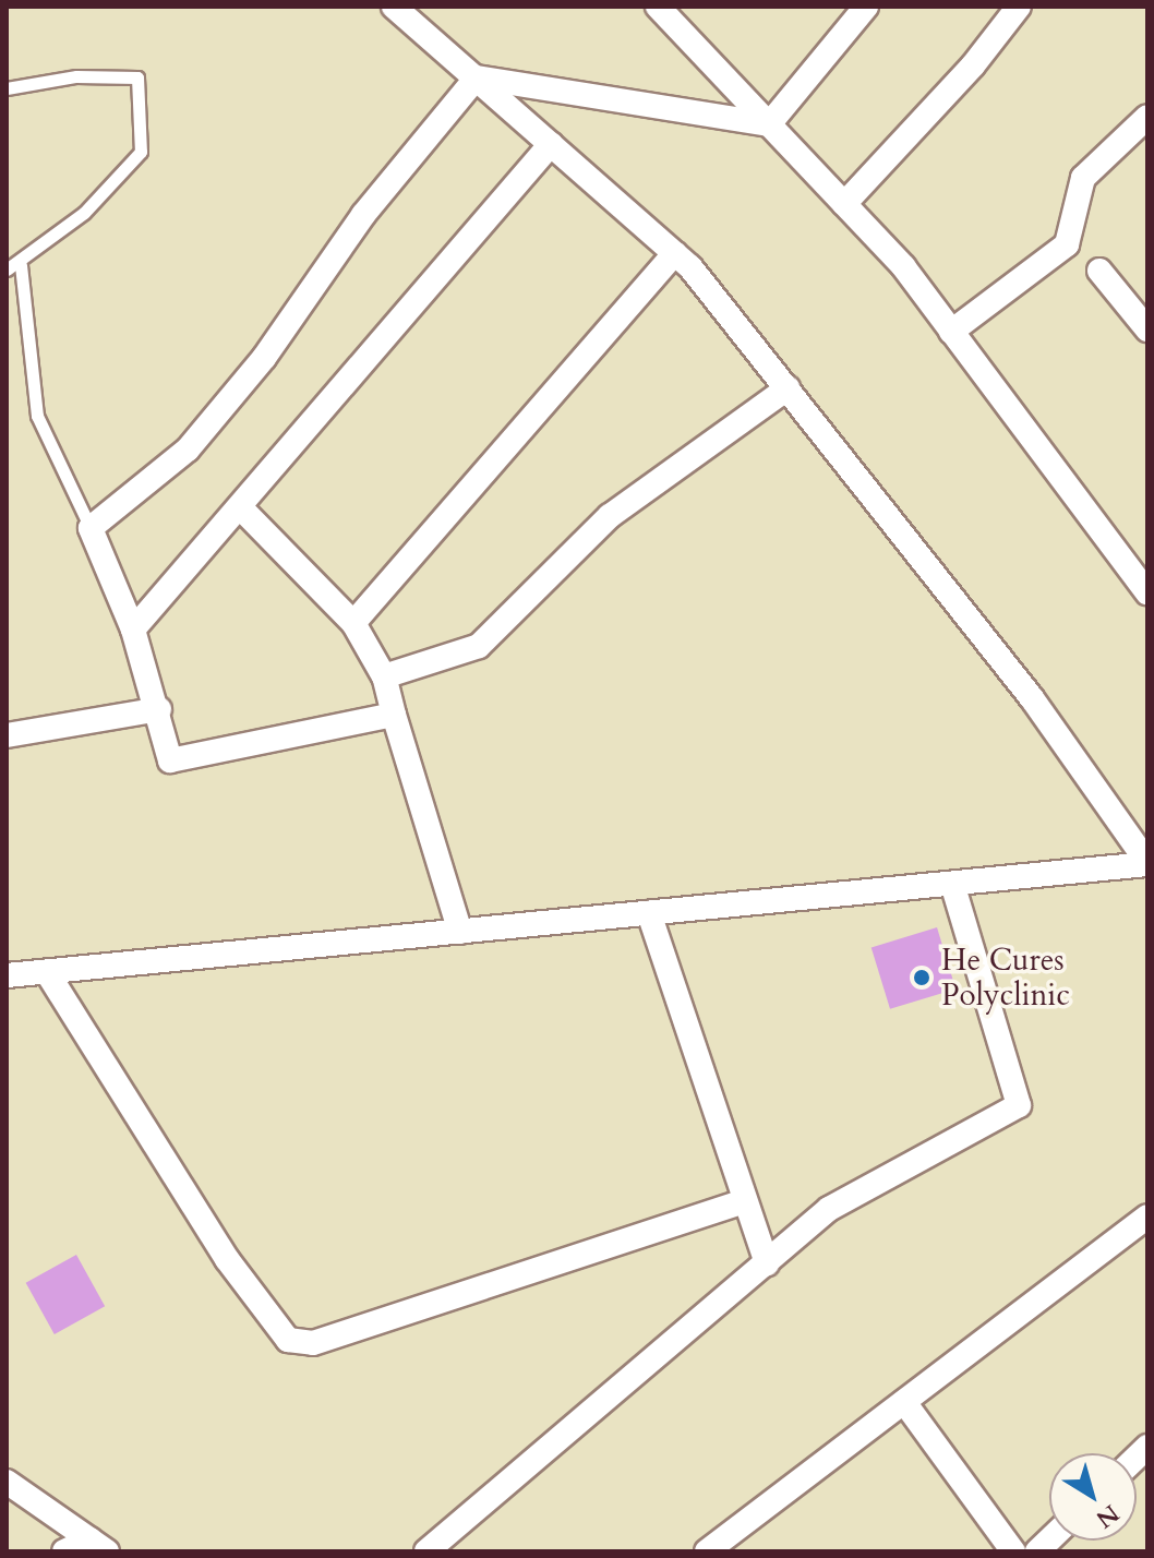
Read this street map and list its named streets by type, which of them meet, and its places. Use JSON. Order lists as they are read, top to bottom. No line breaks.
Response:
{"places":["He Cures Polyclinic"],"north":"bottom right"}
